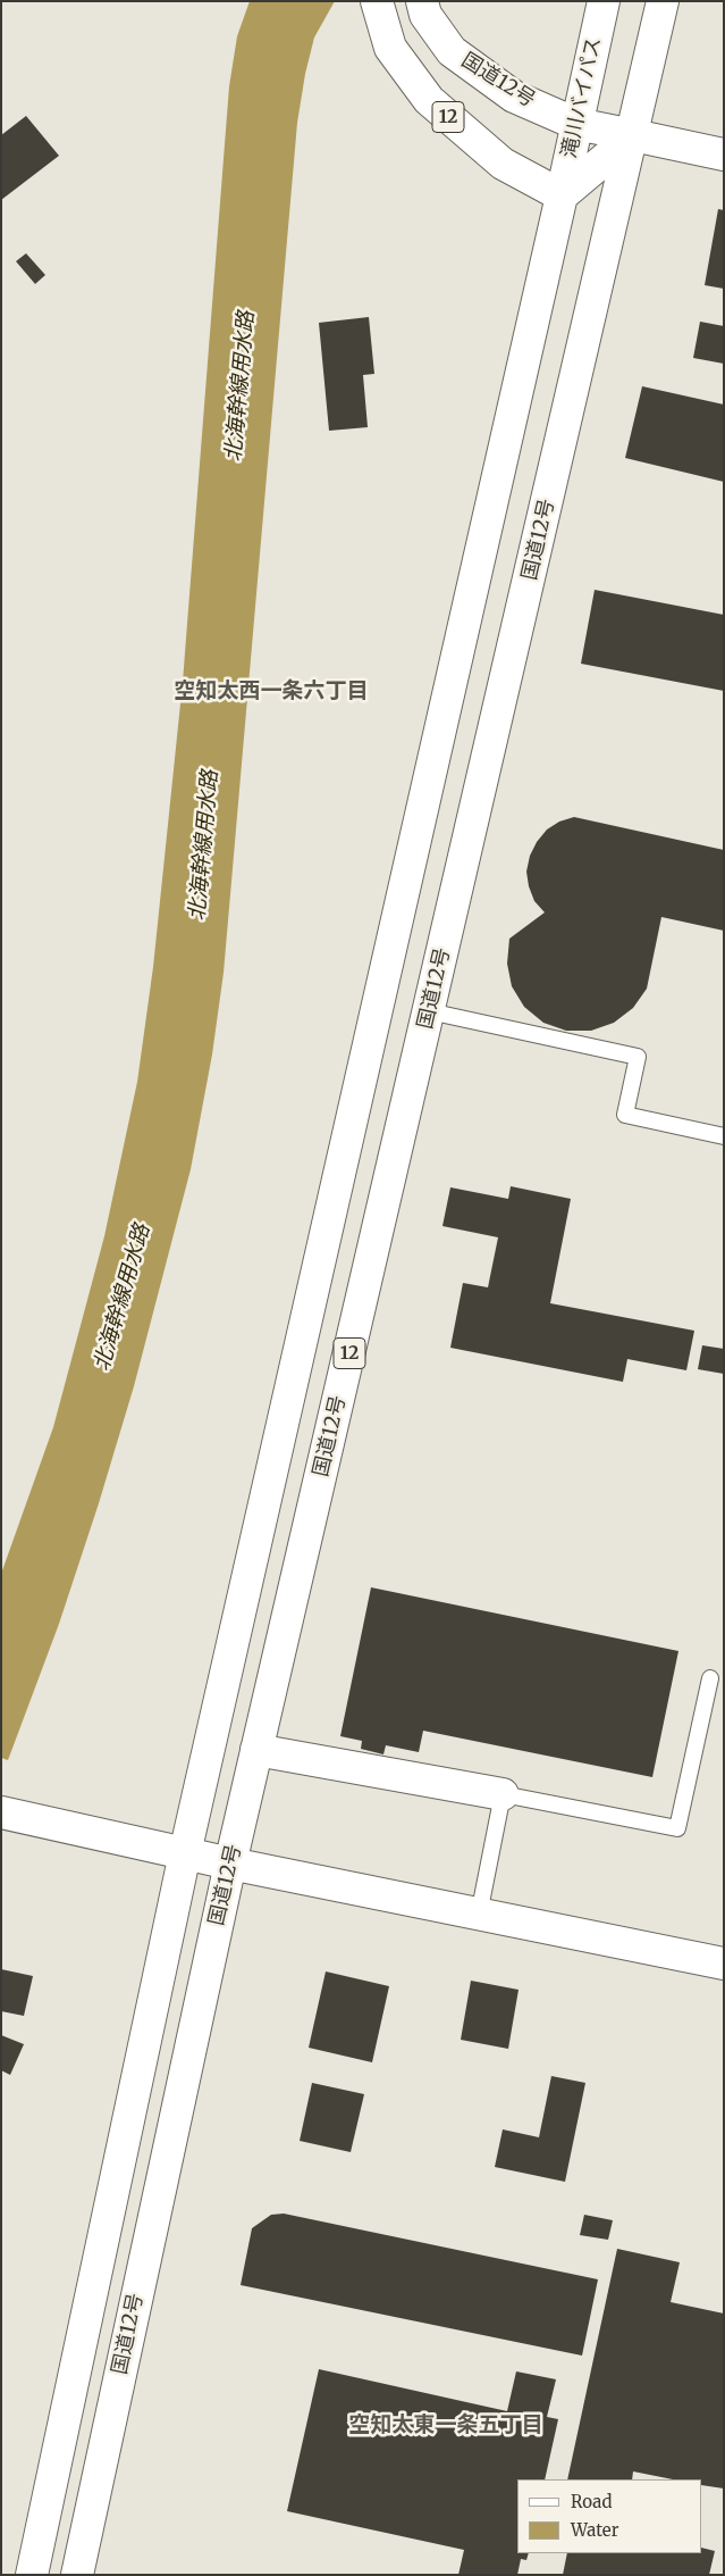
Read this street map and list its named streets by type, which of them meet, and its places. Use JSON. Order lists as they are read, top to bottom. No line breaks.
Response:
{"streets":{"main road":["国道12号","滝川バイパス","12"]},"crossings":[["国道12号","滝川バイパス"],["国道12号","12"],["滝川バイパス","12"]],"districts":["空知太西一条六丁目","空知太東一条五丁目"],"water":["北海幹線用水路"],"legend":["Road","Water"]}
